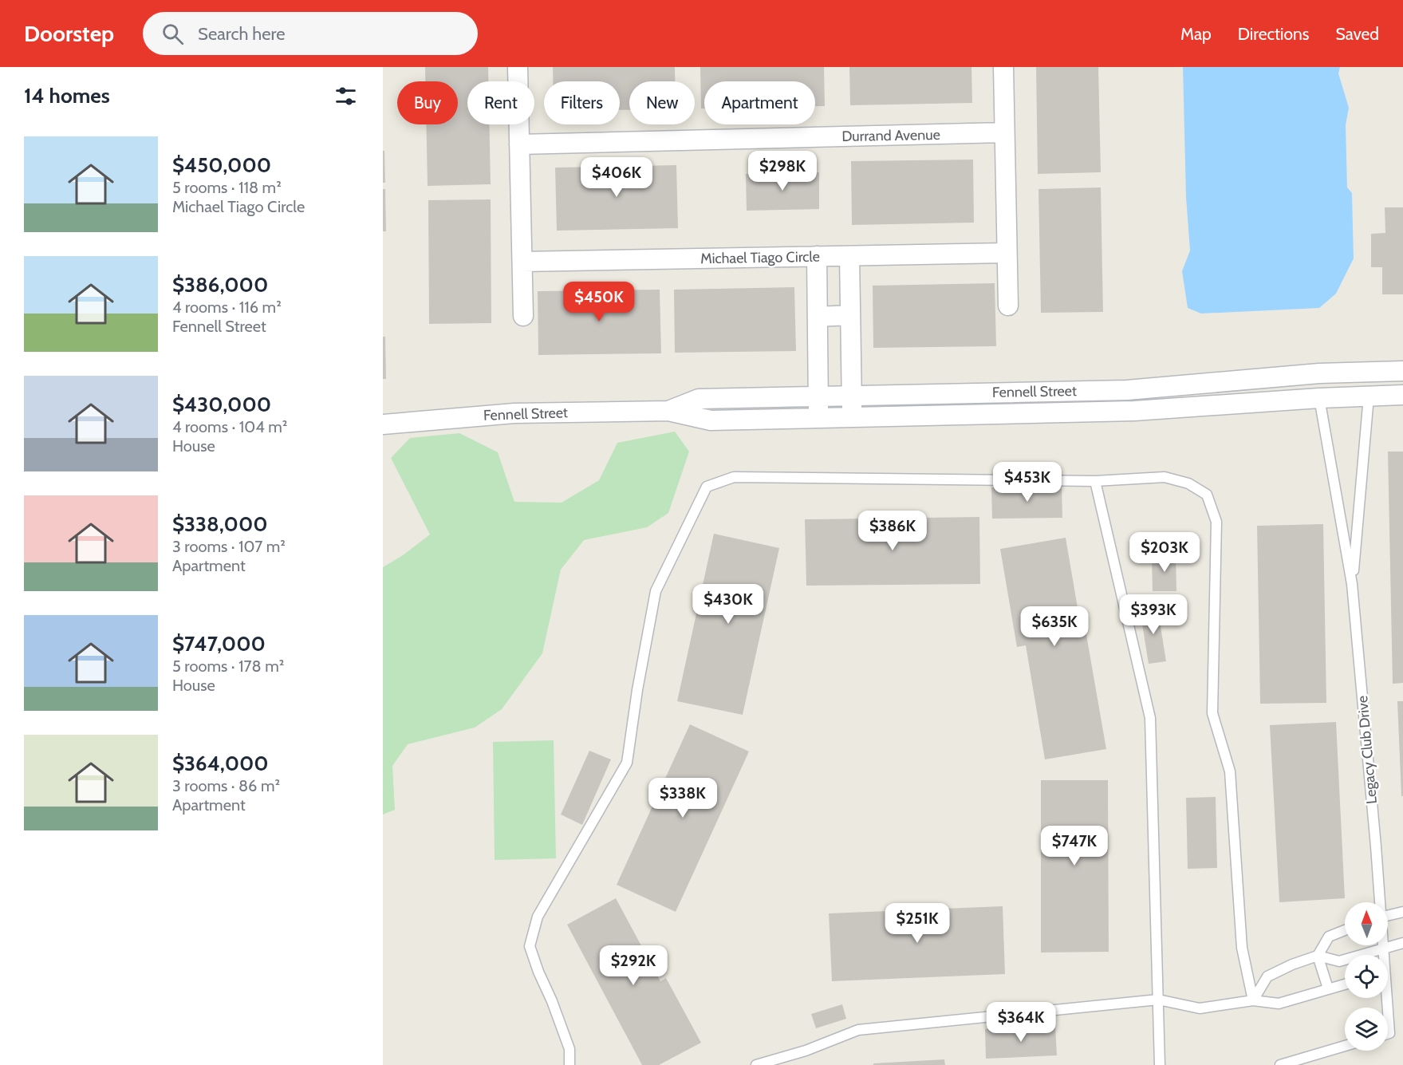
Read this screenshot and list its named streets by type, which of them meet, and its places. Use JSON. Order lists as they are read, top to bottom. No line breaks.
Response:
{"streets":{"street":["Durrand Avenue","Michael Tiago Circle","Fennell Street","Legacy Club Drive"]},"crossings":[["Fennell Street","Legacy Club Drive"]],"north":"top","page":{"header":"Doorstep","search":"Search here","nav":["Map","Directions","Saved"],"heading":"14 homes","chip":["Buy","Rent","Filters","New","Apartment"],"list":[{"name":"$450,000","note":"5 rooms · 118 m² · Michael Tiago Circle"},{"name":"$386,000","note":"4 rooms · 116 m² · Fennell Street"},{"name":"$430,000","note":"4 rooms · 104 m² · House"},{"name":"$338,000","note":"3 rooms · 107 m² · Apartment"},{"name":"$747,000","note":"5 rooms · 178 m² · House"},{"name":"$364,000","note":"3 rooms · 86 m² · Apartment"}],"price":["$298K","$406K","$450K","$453K","$386K","$203K","$430K","$393K","$635K","$338K","$747K","$251K","$292K","$364K"]}}
